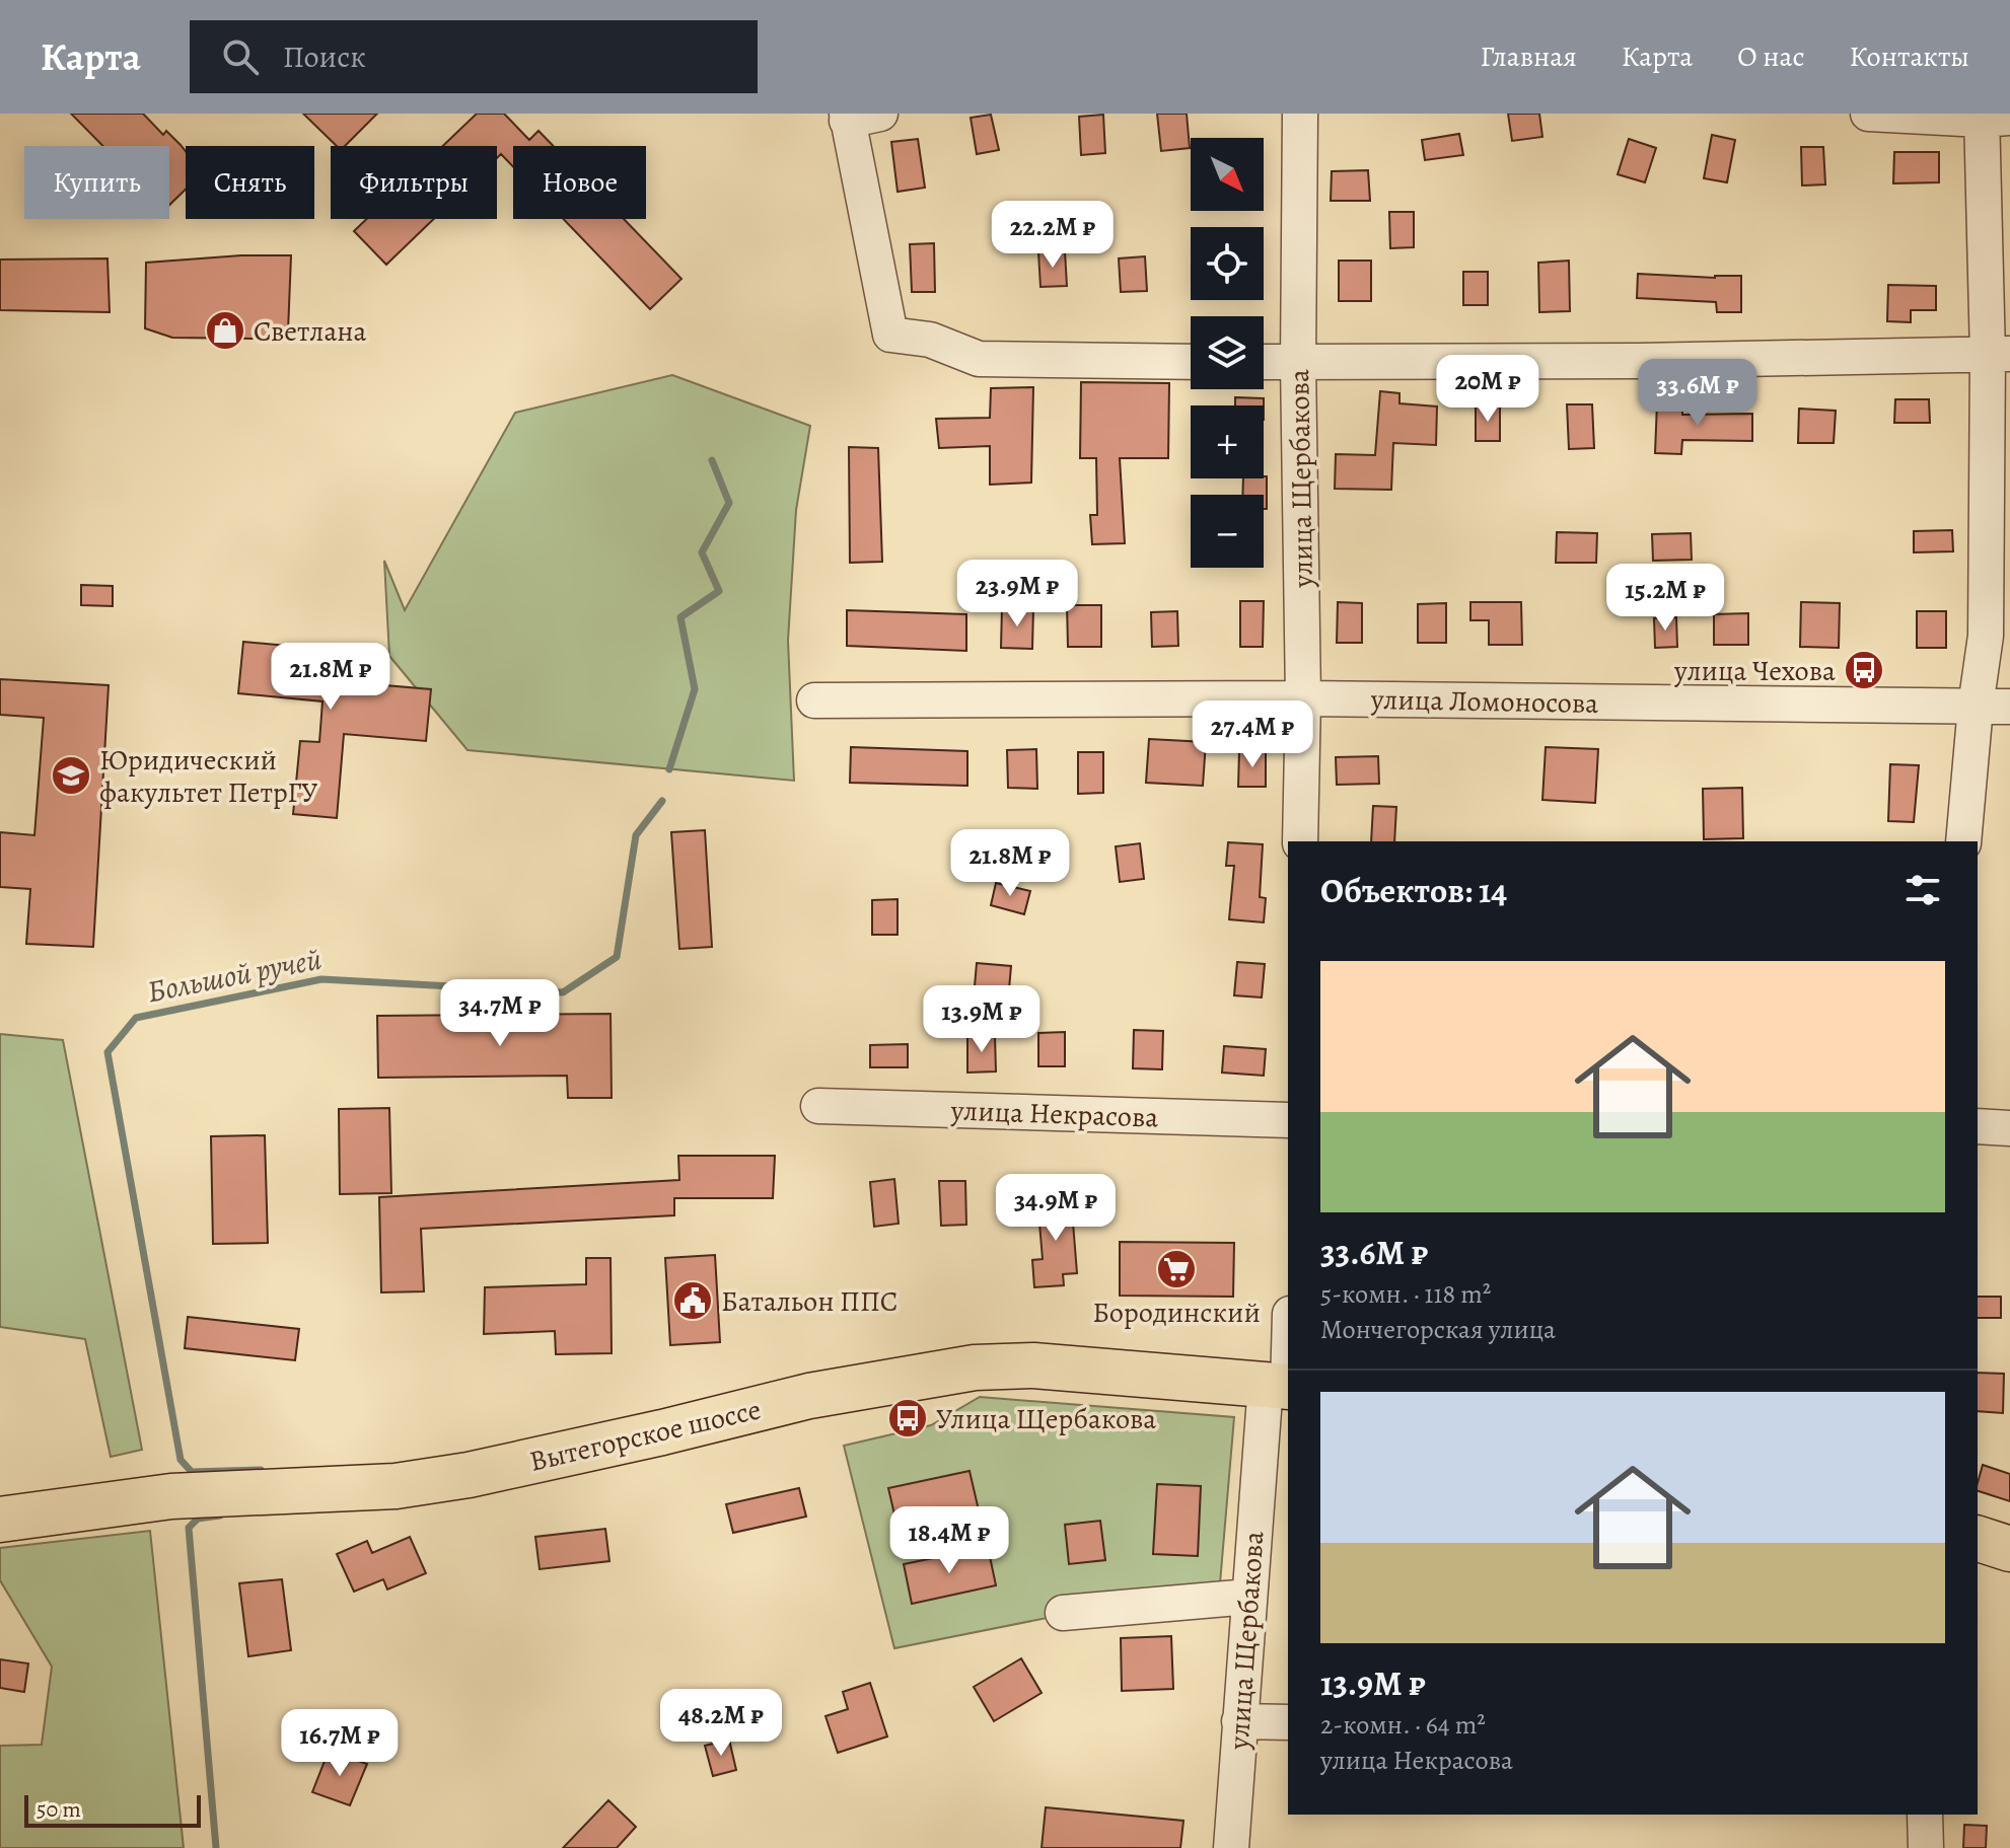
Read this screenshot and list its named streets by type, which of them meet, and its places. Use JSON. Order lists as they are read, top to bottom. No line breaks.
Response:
{"streets":{"main road":["Вытегорское шоссе"],"street":["улица Щербакова","улица Ломоносова","улица Некрасова"]},"crossings":[["улица Щербакова","улица Ломоносова"],["улица Щербакова","Вытегорское шоссе"]],"water":["Большой ручей"],"places":{"shop":["Светлана"],"bus stop":["улица Чехова","Улица Щербакова"],"school or university":["Юридический факультет ПетрГУ"],"supermarket":["Бородинский"],"public building":["Батальон ППС"]},"scale_bar":"50 m","north":"bottom right","page":{"header":"Карта","search":"Поиск","nav":["Главная","Карта","О нас","Контакты"],"map_buttons":["+","−"],"chip":["Купить","Снять","Фильтры","Новое"],"price":["22.2M ₽","20M ₽","33.6M ₽","23.9M ₽","15.2M ₽","21.8M ₽","27.4M ₽","21.8M ₽","34.7M ₽","13.9M ₽","34.9M ₽","18.4M ₽","48.2M ₽","16.7M ₽"],"heading":"Объектов: 14","list":[{"name":"33.6M ₽","note":"5-комн. · 118 m² · Мончегорская улица"},{"name":"13.9M ₽","note":"2-комн. · 64 m² · улица Некрасова"}],"scale":"50 m"}}
